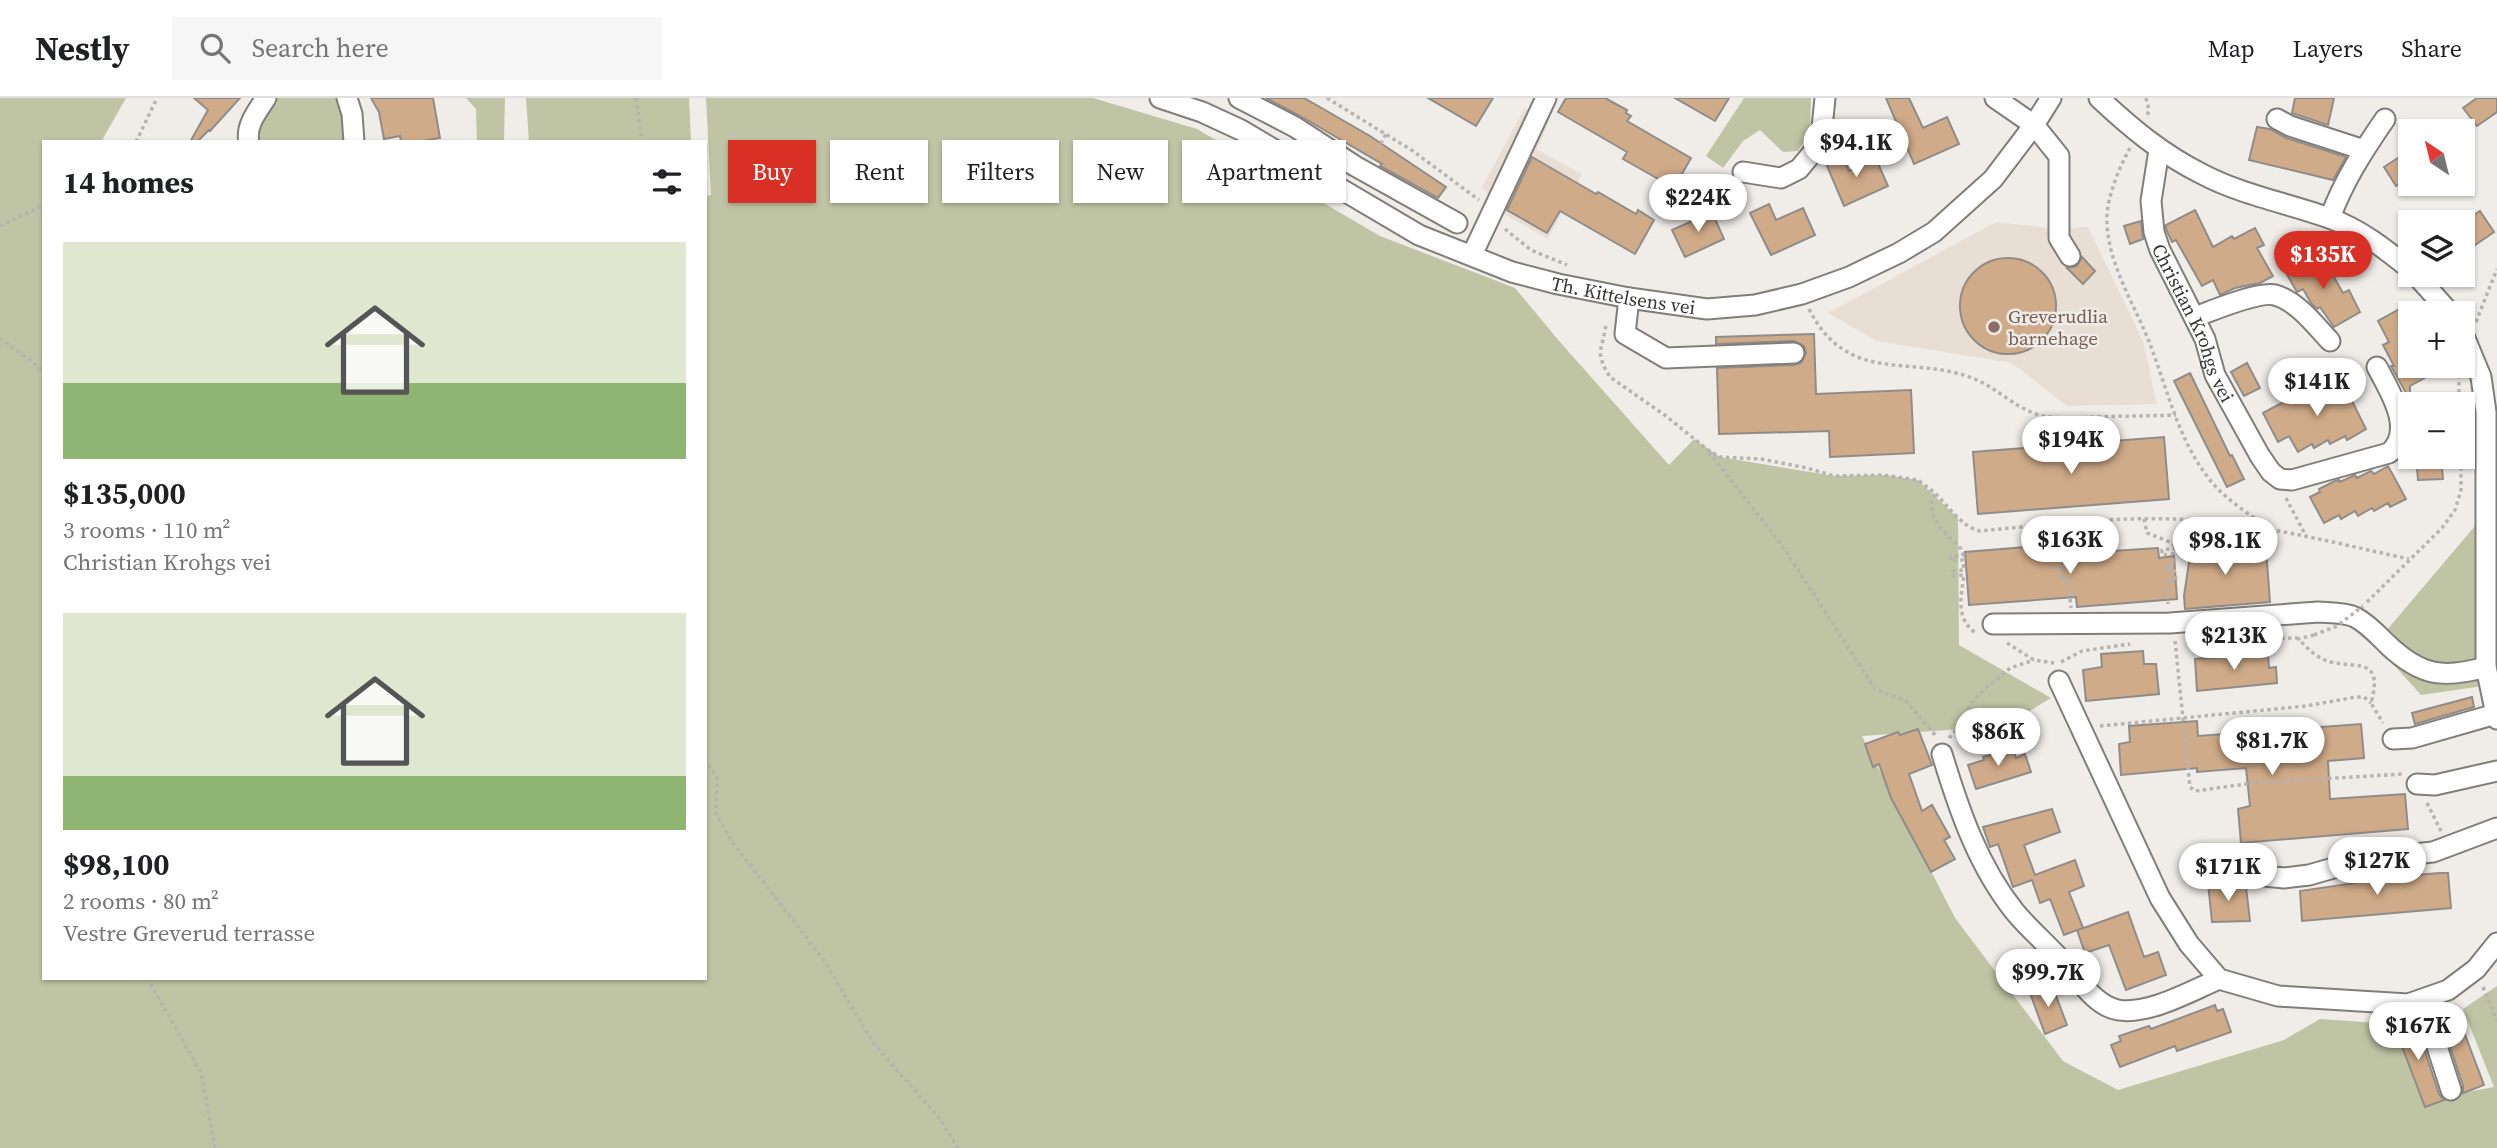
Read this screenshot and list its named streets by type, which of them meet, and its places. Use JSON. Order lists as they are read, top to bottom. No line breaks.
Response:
{"streets":{"street":["Th. Kittelsens vei","Christian Krohgs vei"]},"places":["Greverudlia barnehage"],"north":"top left","page":{"header":"Nestly","search":"Search here","nav":["Map","Layers","Share"],"map_buttons":["+","−"],"price":["$94.1K","$224K","$135K","$141K","$194K","$163K","$98.1K","$213K","$86K","$81.7K","$127K","$171K","$99.7K","$167K"],"chip":["Buy","Rent","Filters","New","Apartment"],"heading":"14 homes","list":[{"name":"$135,000","note":"3 rooms · 110 m² · Christian Krohgs vei"},{"name":"$98,100","note":"2 rooms · 80 m² · Vestre Greverud terrasse"}]}}
